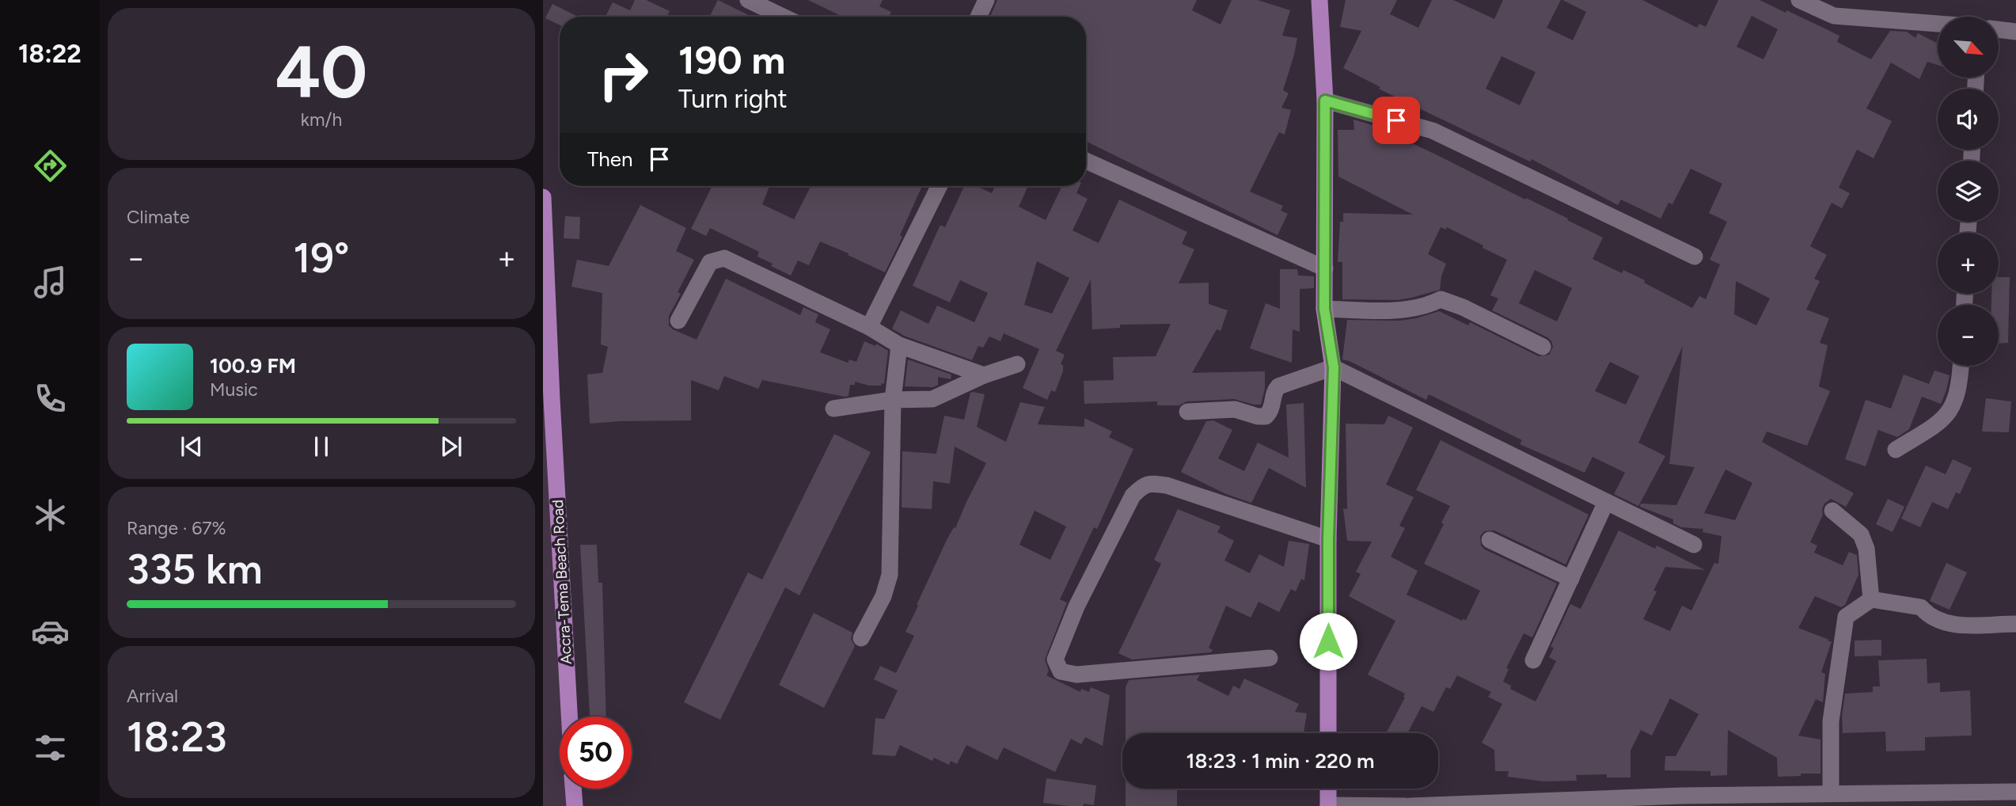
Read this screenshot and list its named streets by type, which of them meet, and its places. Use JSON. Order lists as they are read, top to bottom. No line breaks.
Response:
{"streets":{"main road":["Accra-Tema Beach Road"]},"north":"bottom right","page":{"tabs":"18:22","tile":[["40","km/h"],"Climate",["Range · 67%","335 km"],["Arrival","18:23"]],"map_buttons":["+","−"],"turn":["190 m","Turn right"],"then":"Then","heat":["−","19°","+"],"song":["100.9 FM","Music"],"limit":"50","trip":"18:23 · 1 min · 220 m"}}
